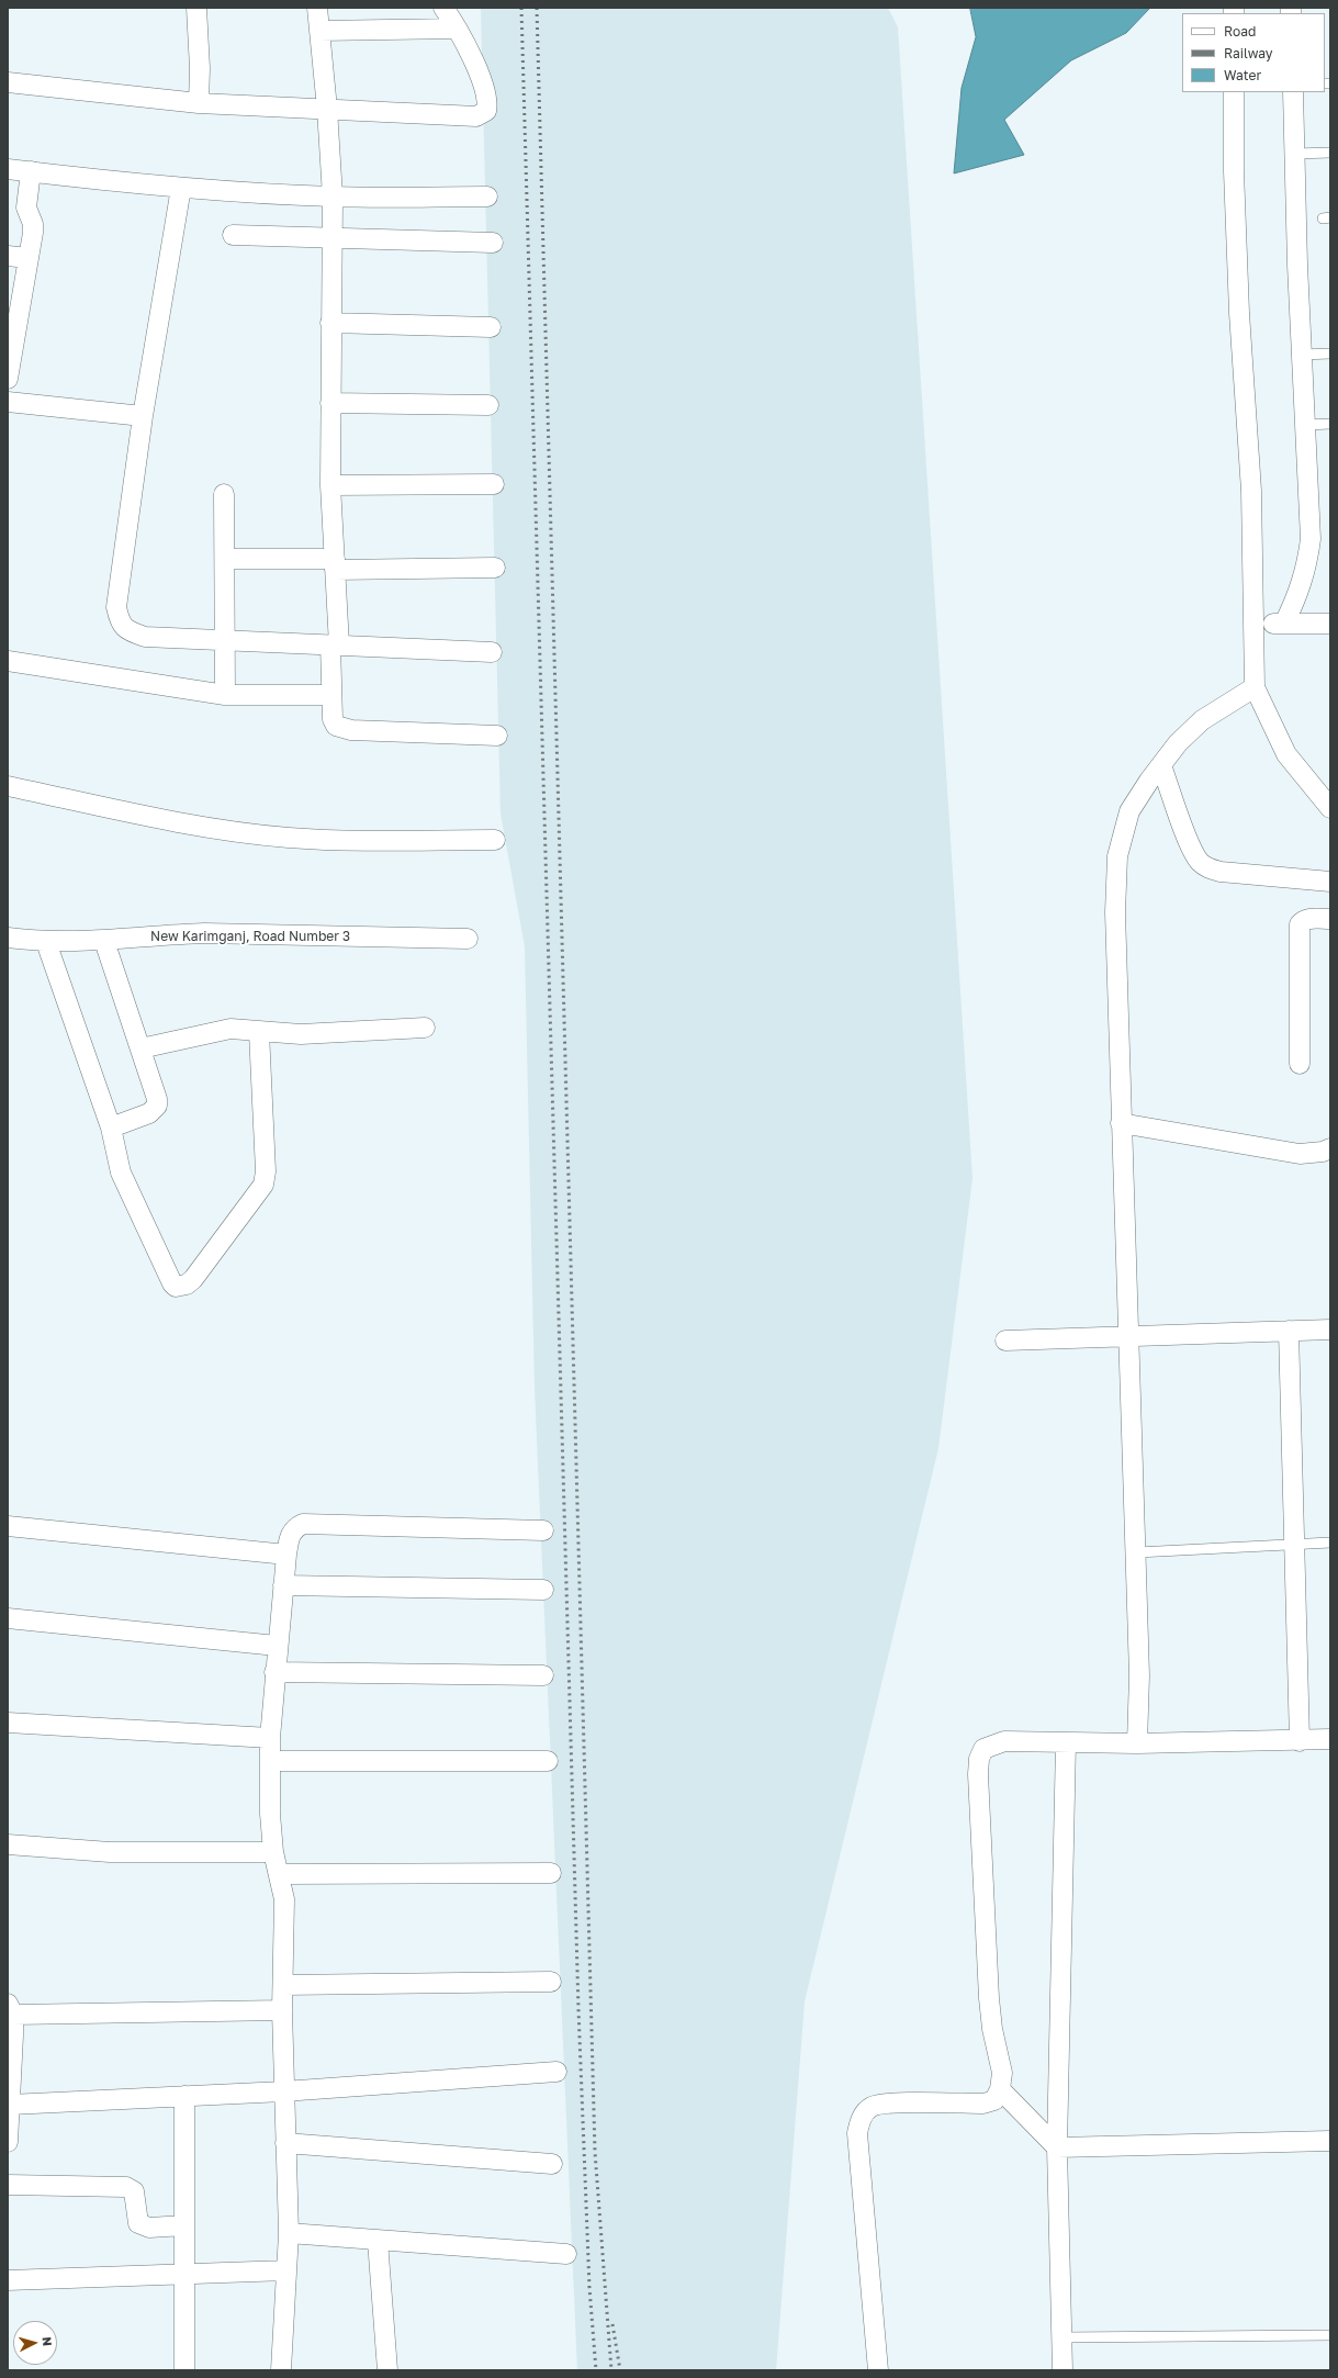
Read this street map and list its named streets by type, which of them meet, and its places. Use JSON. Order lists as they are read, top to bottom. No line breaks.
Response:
{"streets":{"street":["New Karimganj, Road Number 3"]},"legend":["Road","Railway","Water"],"north":"right"}
